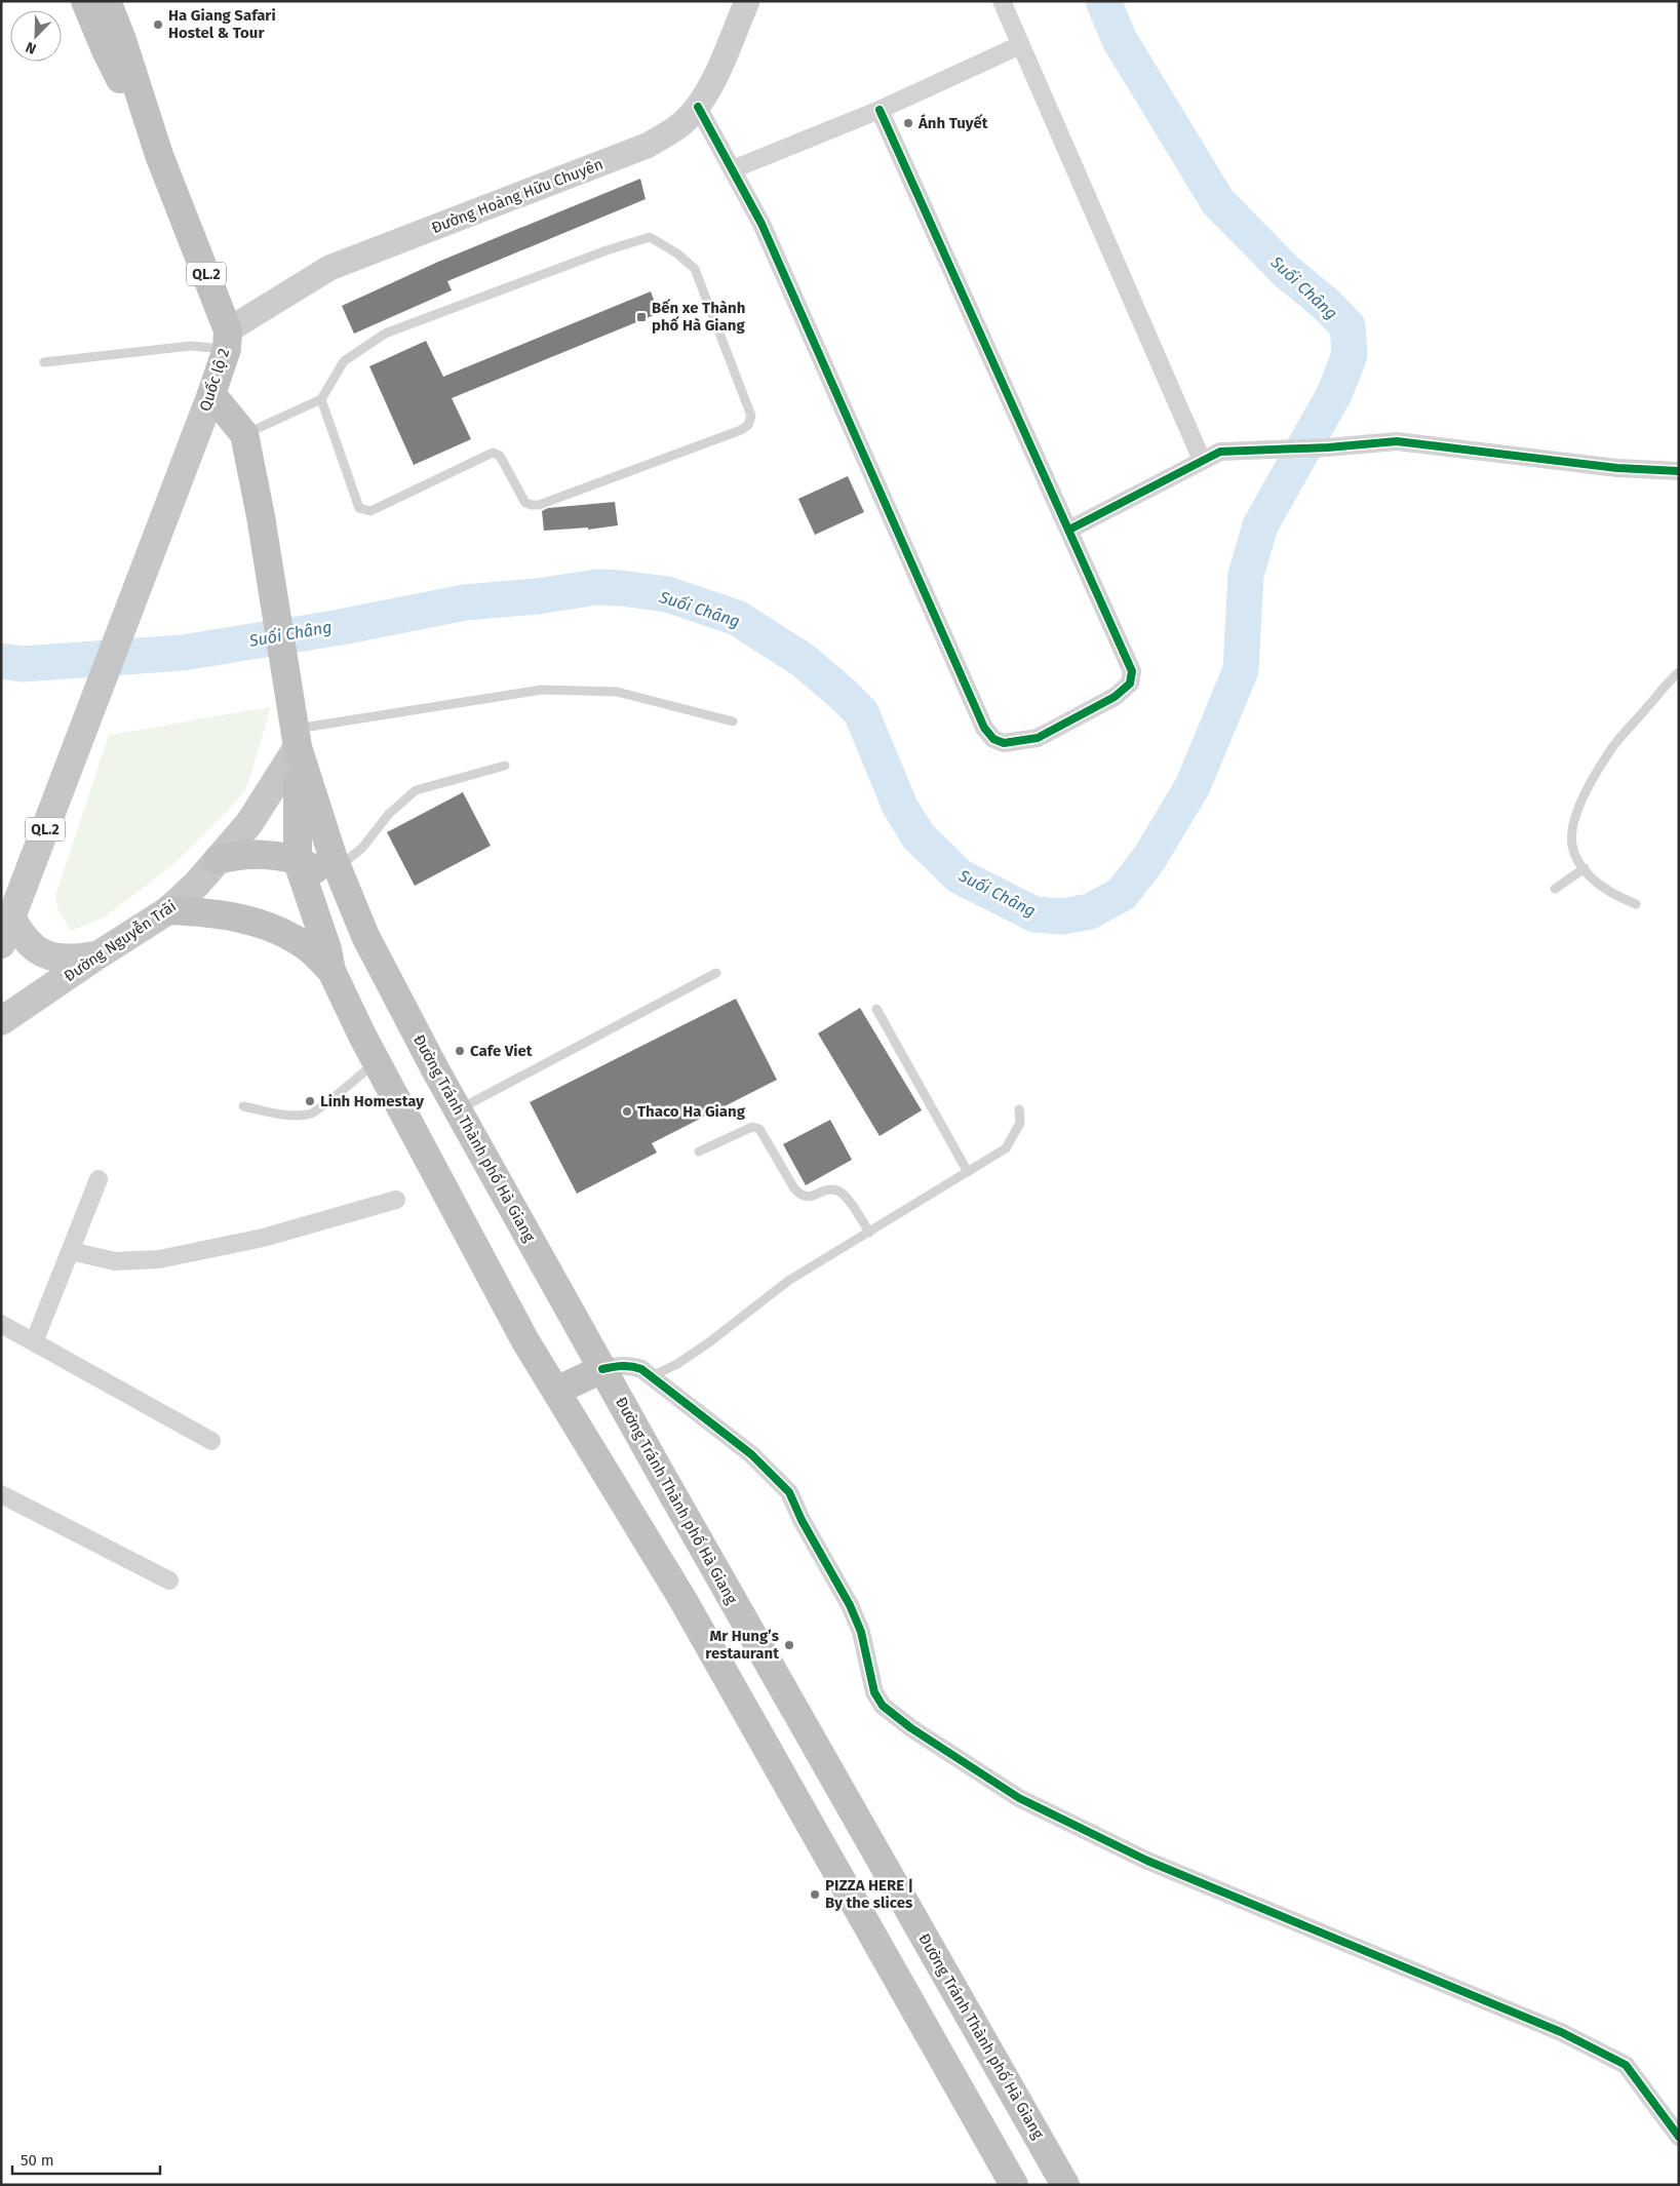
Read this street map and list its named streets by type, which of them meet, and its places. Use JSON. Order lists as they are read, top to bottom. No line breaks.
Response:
{"streets":{"highway":["QL.2","Quốc lộ 2","Đường Tránh Thành phố Hà Giang"],"main road":["Đường Nguyễn Trãi"],"street":["Đường Hoàng Hữu Chuyên"]},"crossings":[["Đường Hoàng Hữu Chuyên","Quốc lộ 2"],["QL.2","Quốc lộ 2"],["Đường Nguyễn Trãi","Đường Tránh Thành phố Hà Giang"]],"water":["Suối Châng"],"places":{"other":["Ha Giang Safari Hostel & Tour","Ánh Tuyết","Cafe Viet","Linh Homestay","Thaco Ha Giang","Mr Hung’s restaurant","PIZZA HERE | By the slices"],"transit":["Bến xe Thành phố Hà Giang"]},"scale_bar":"50 m","north":"bottom left"}
